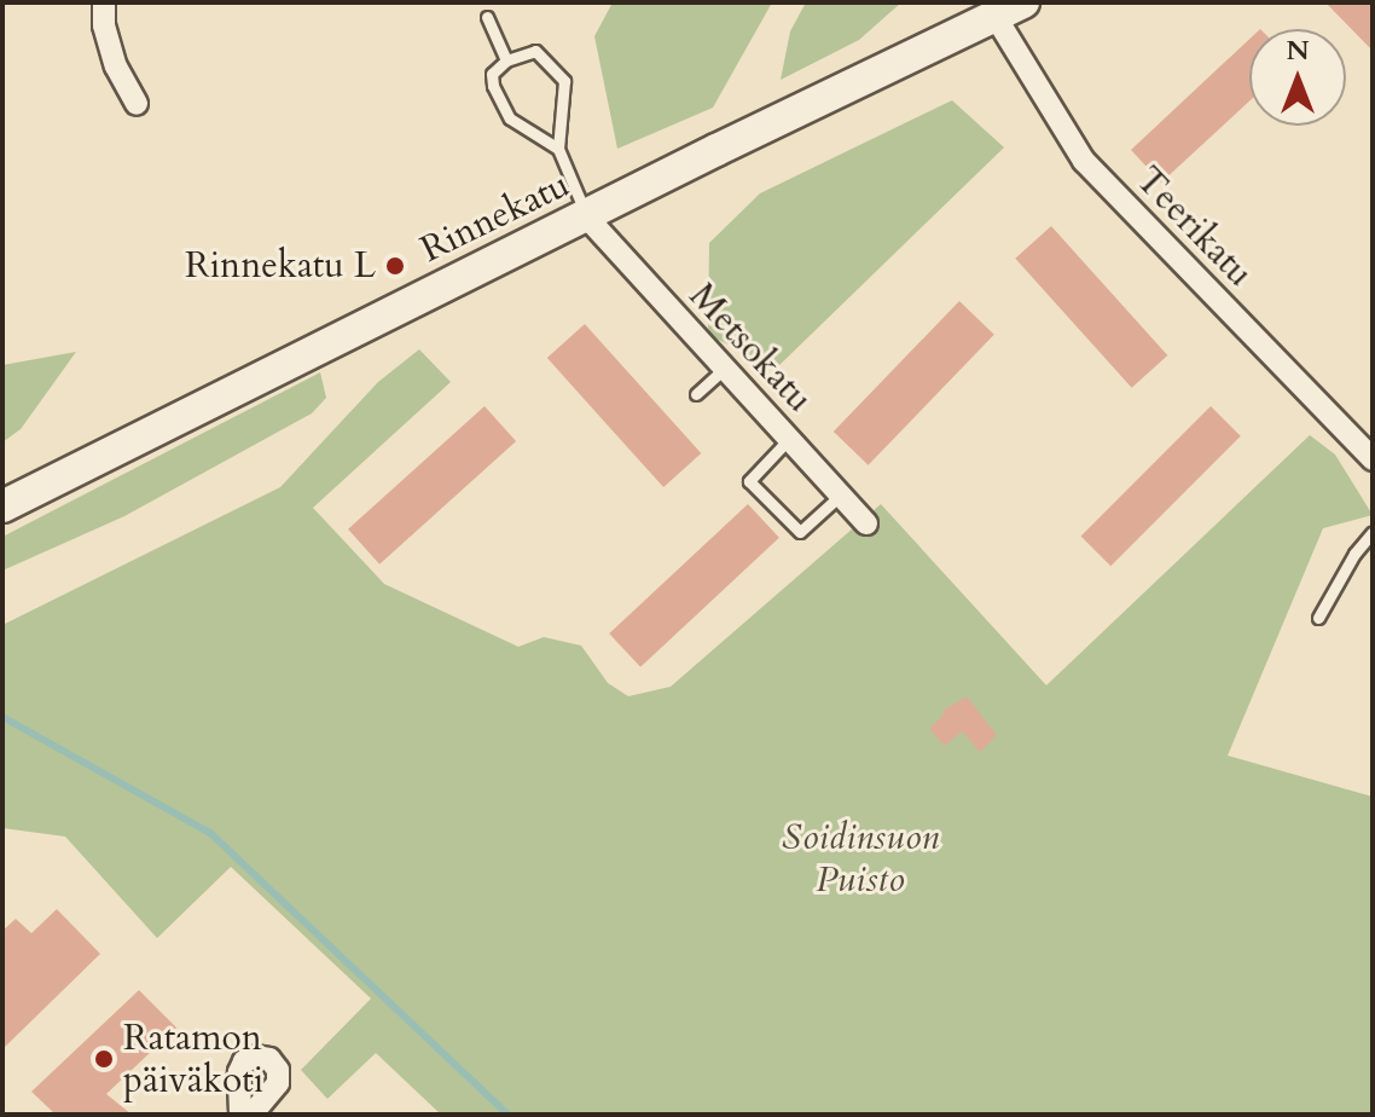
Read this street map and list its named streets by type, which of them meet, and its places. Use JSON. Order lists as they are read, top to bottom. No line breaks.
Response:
{"streets":{"street":["Rinnekatu","Teerikatu","Metsokatu"]},"crossings":[["Rinnekatu","Teerikatu"],["Rinnekatu","Metsokatu"]],"parks":["Soidinsuon Puisto"],"places":["Rinnekatu L","Ratamon päiväkoti"],"north":"top"}
